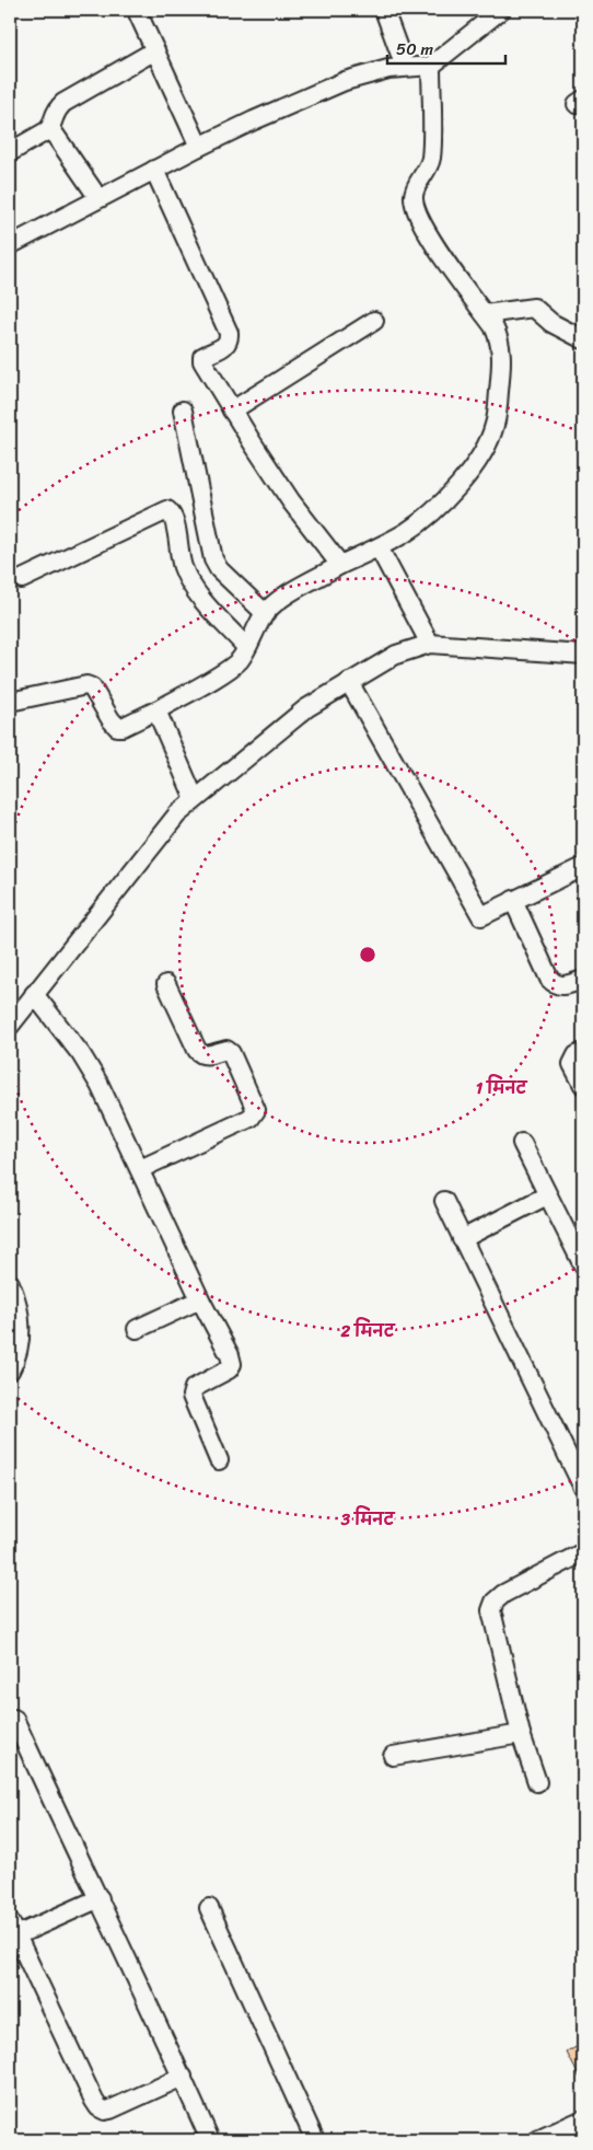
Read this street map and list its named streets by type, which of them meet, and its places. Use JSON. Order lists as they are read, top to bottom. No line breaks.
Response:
{"scale_bar":"50 m","rings":["1 मिनट","2 मिनट","3 मिनट"]}
